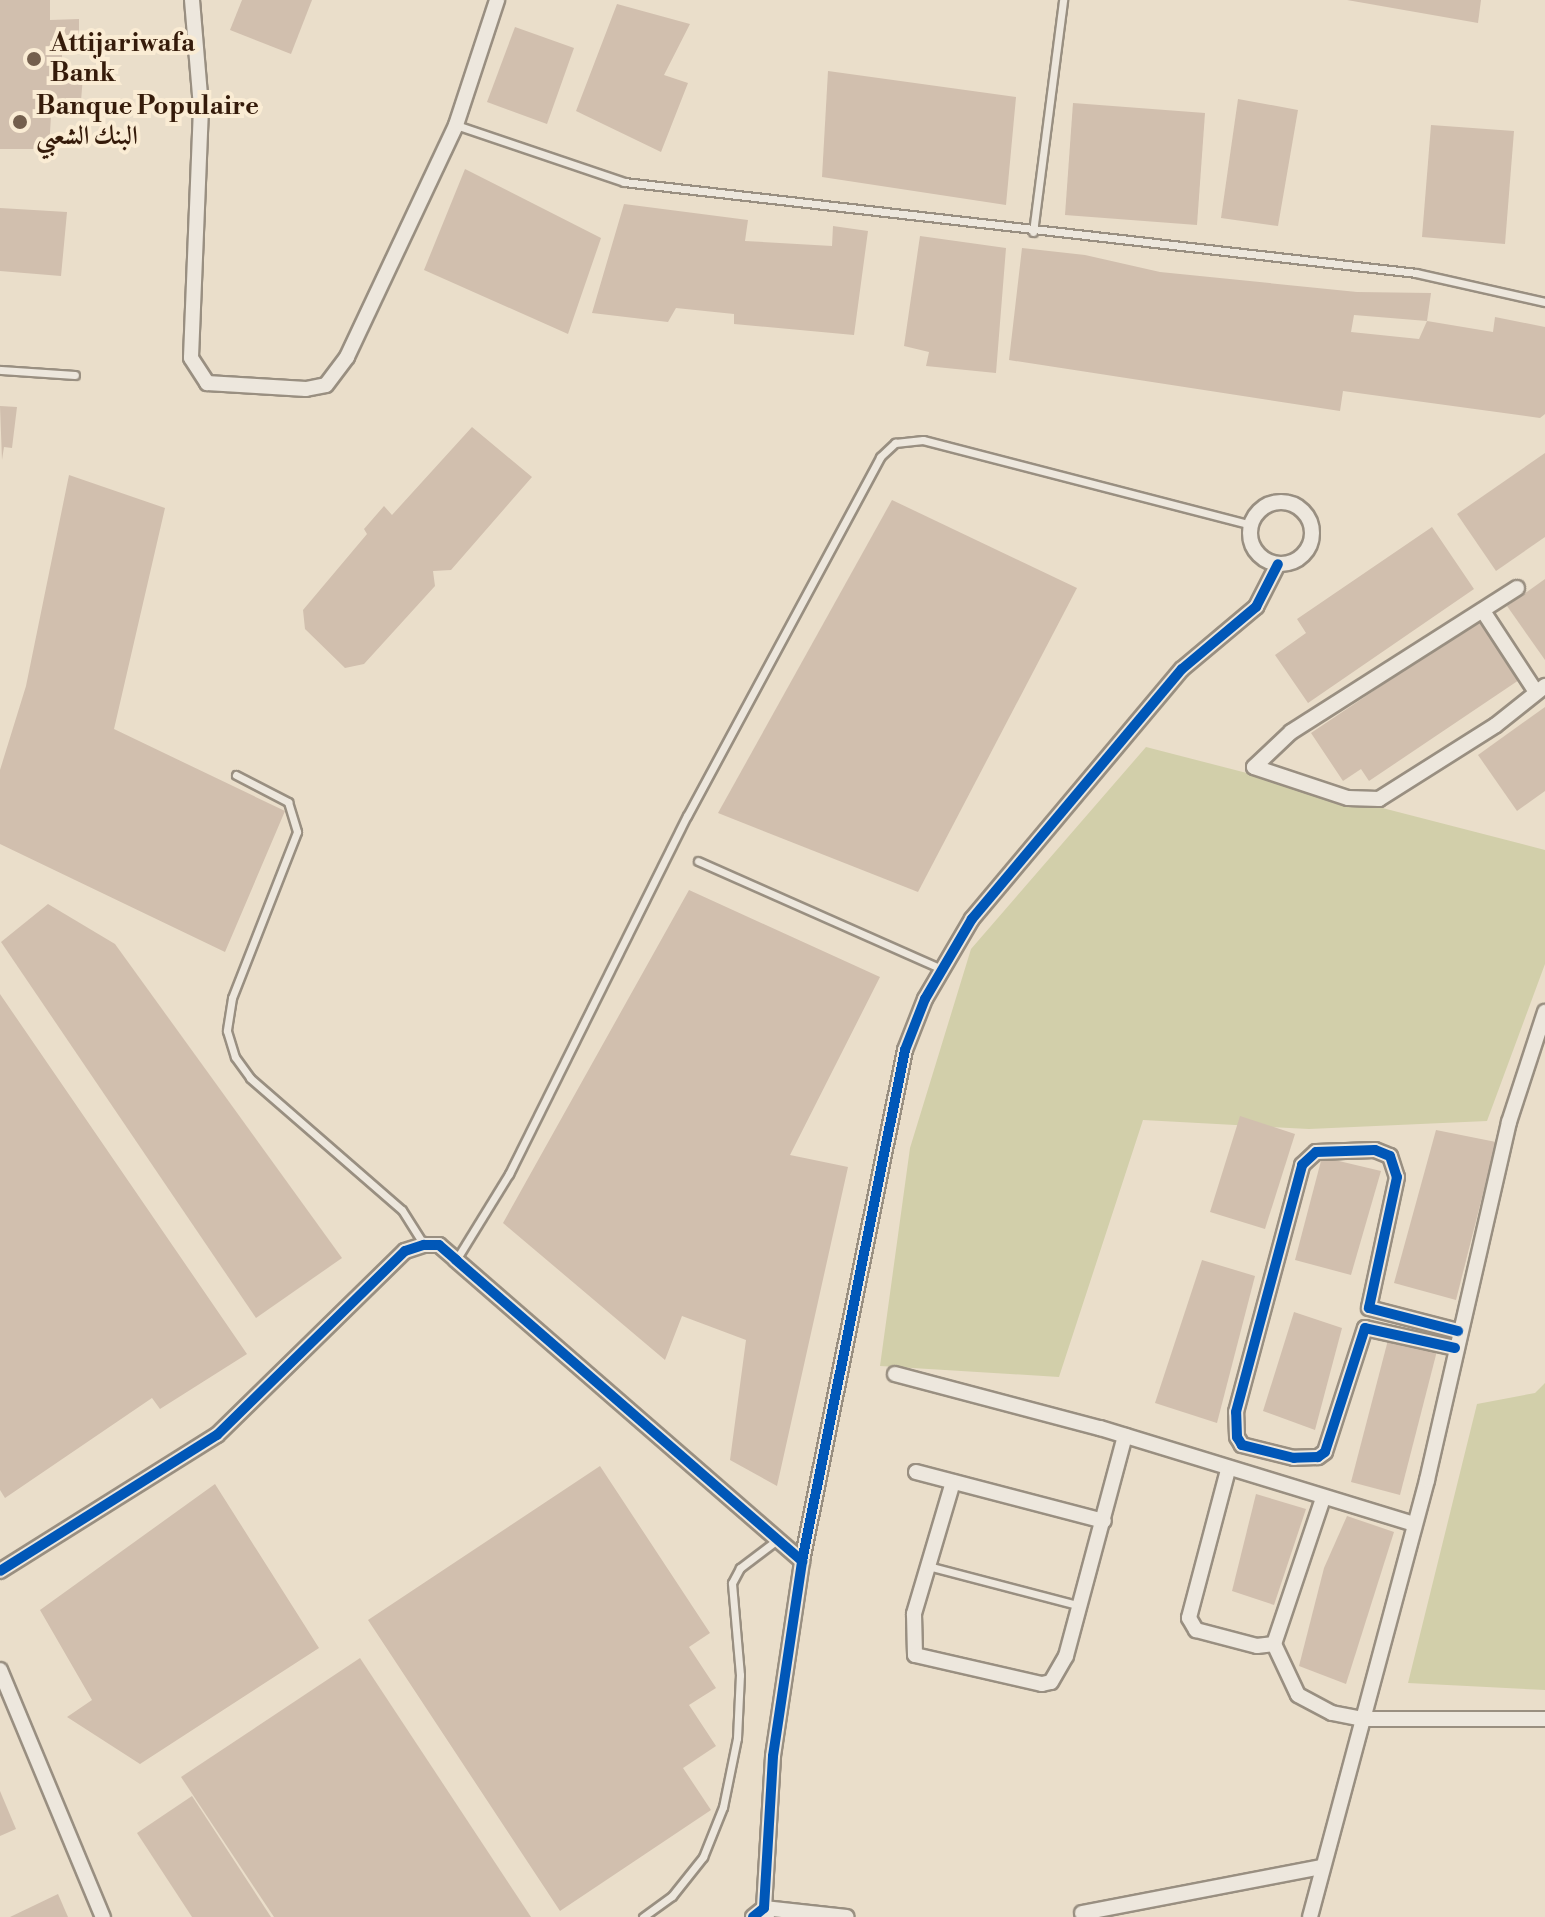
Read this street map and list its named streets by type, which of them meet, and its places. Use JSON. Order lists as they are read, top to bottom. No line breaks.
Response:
{"places":["Attijariwafa Bank","Banque Populaire البنك الشعبي"]}
